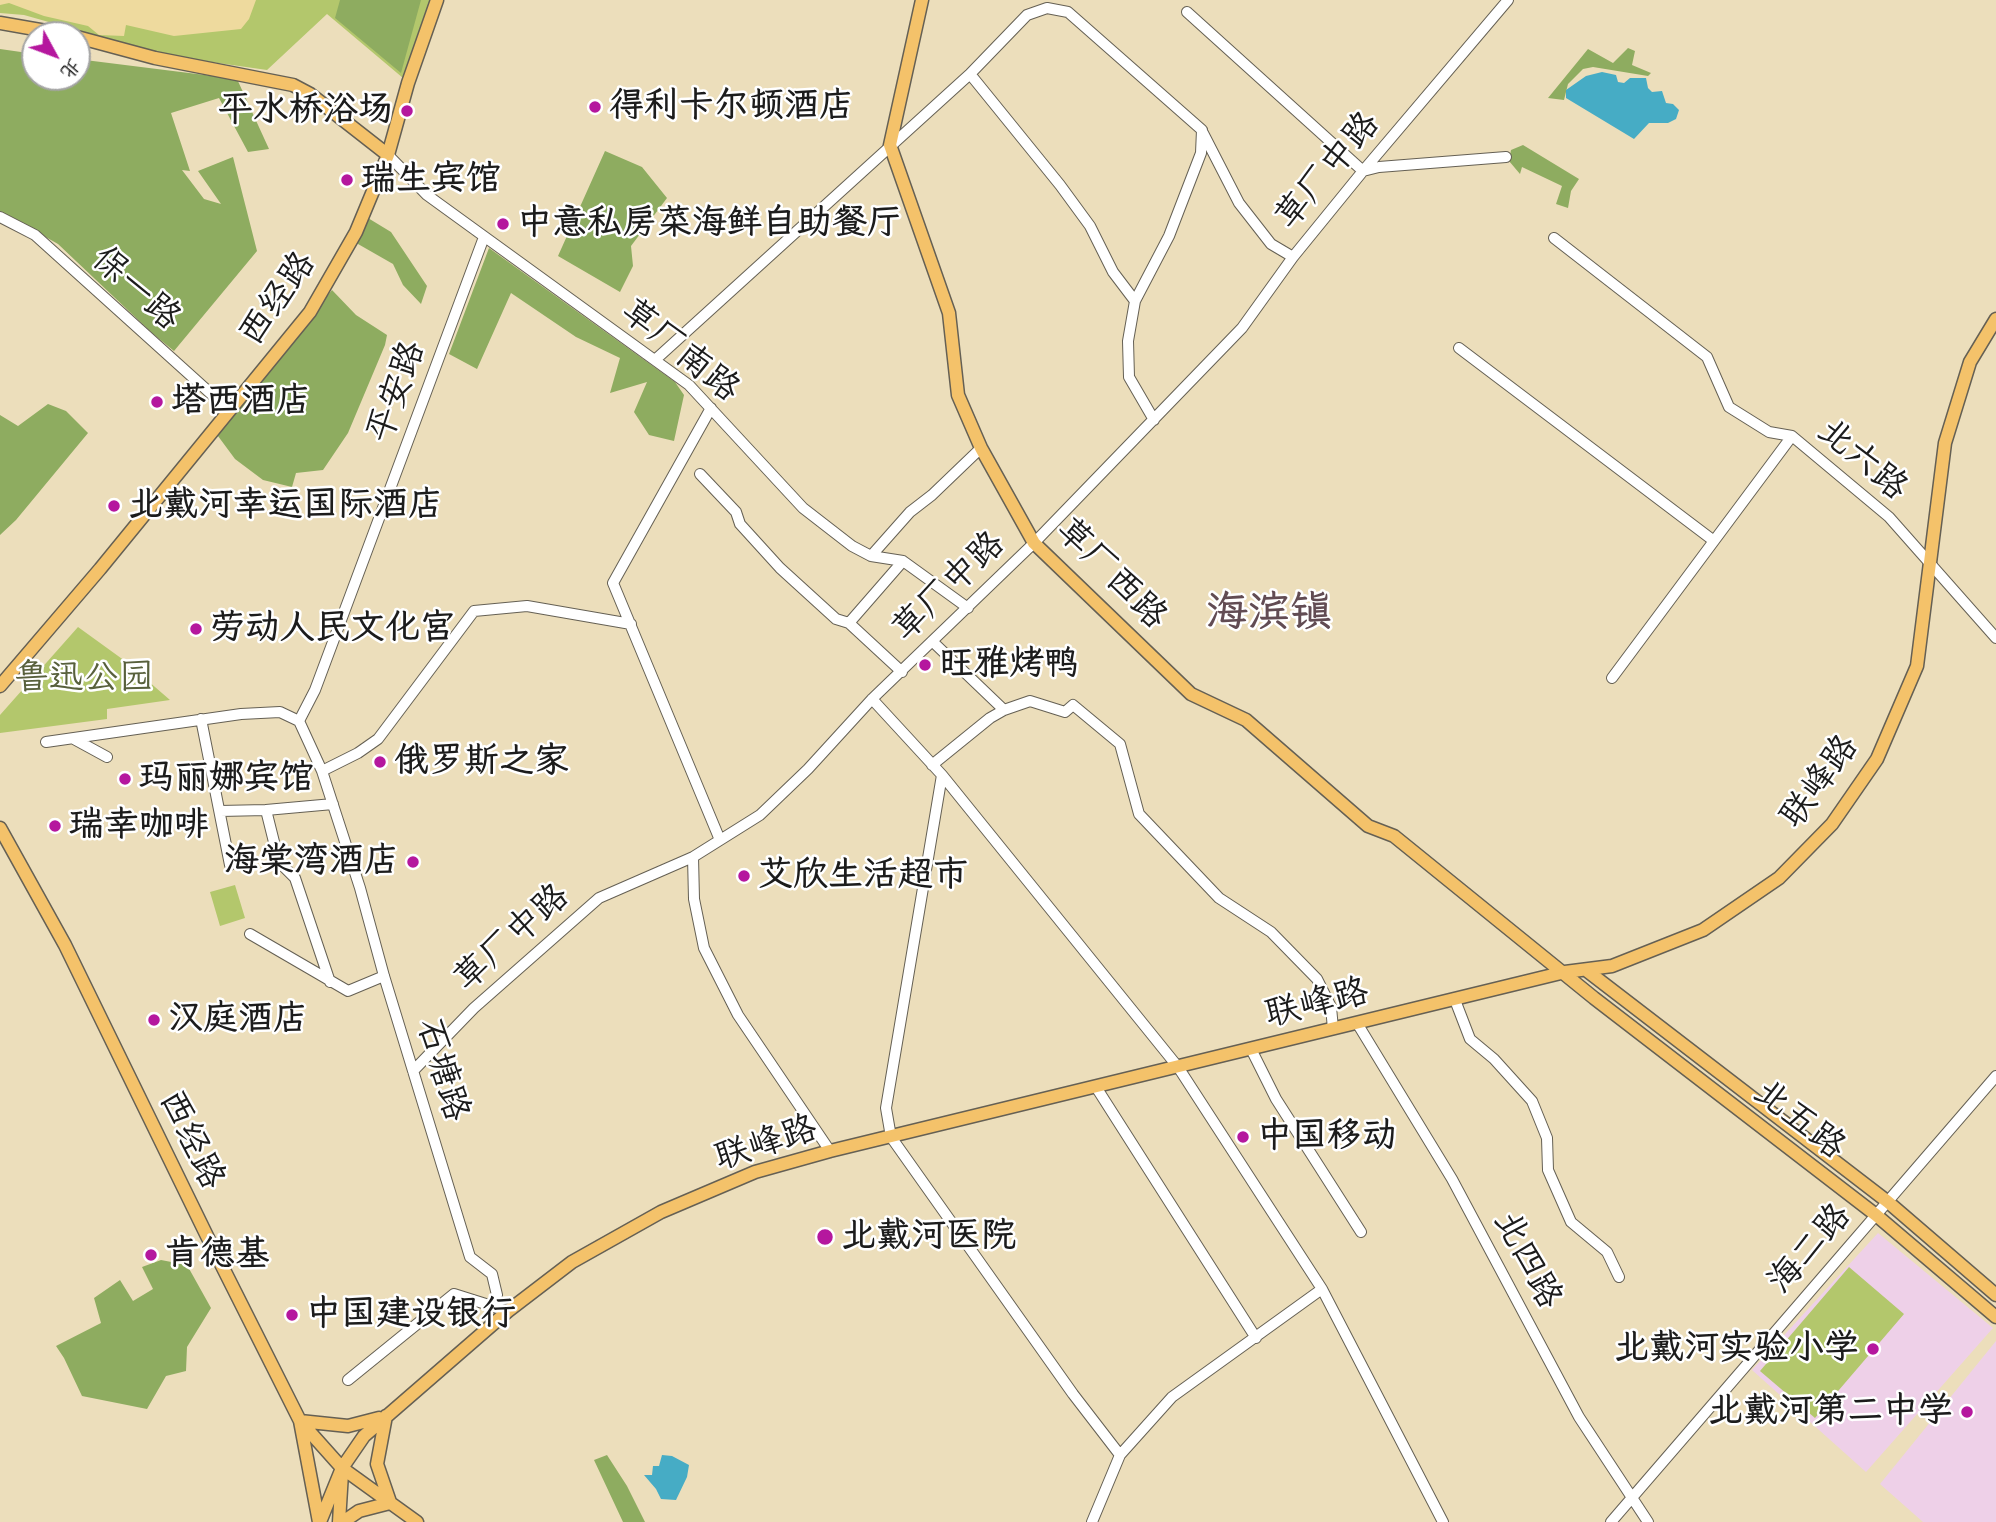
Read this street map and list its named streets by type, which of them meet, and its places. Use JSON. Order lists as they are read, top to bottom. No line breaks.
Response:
{"streets":{"main road":["西经路","草厂西路","联峰路","北五路"],"street":["草厂中路","保一路","草厂南路","平安路","北六路","石塘路","海二路","北四路"]},"crossings":[["草厂中路","草厂南路"],["草厂中路","草厂西路"],["草厂中路","石塘路"],["保一路","西经路"],["西经路","草厂南路"],["西经路","联峰路"],["草厂南路","平安路"],["平安路","石塘路"],["北六路","联峰路"],["草厂西路","联峰路"],["草厂西路","北五路"],["联峰路","北五路"],["联峰路","北四路"],["北五路","海二路"],["海二路","北四路"]],"districts":["海滨镇"],"parks":["鲁迅公园"],"places":["得利卡尔顿酒店","平水桥浴场","瑞生宾馆","中意私房菜海鲜自助餐厅","塔西酒店","北戴河幸运国际酒店","劳动人民文化宫","旺雅烤鸭","俄罗斯之家","玛丽娜宾馆","瑞幸咖啡","海棠湾酒店","艾欣生活超市","汉庭酒店","中国移动","北戴河医院","肯德基","中国建设银行","北戴河实验小学","北戴河第二中学"],"north":"bottom right"}
